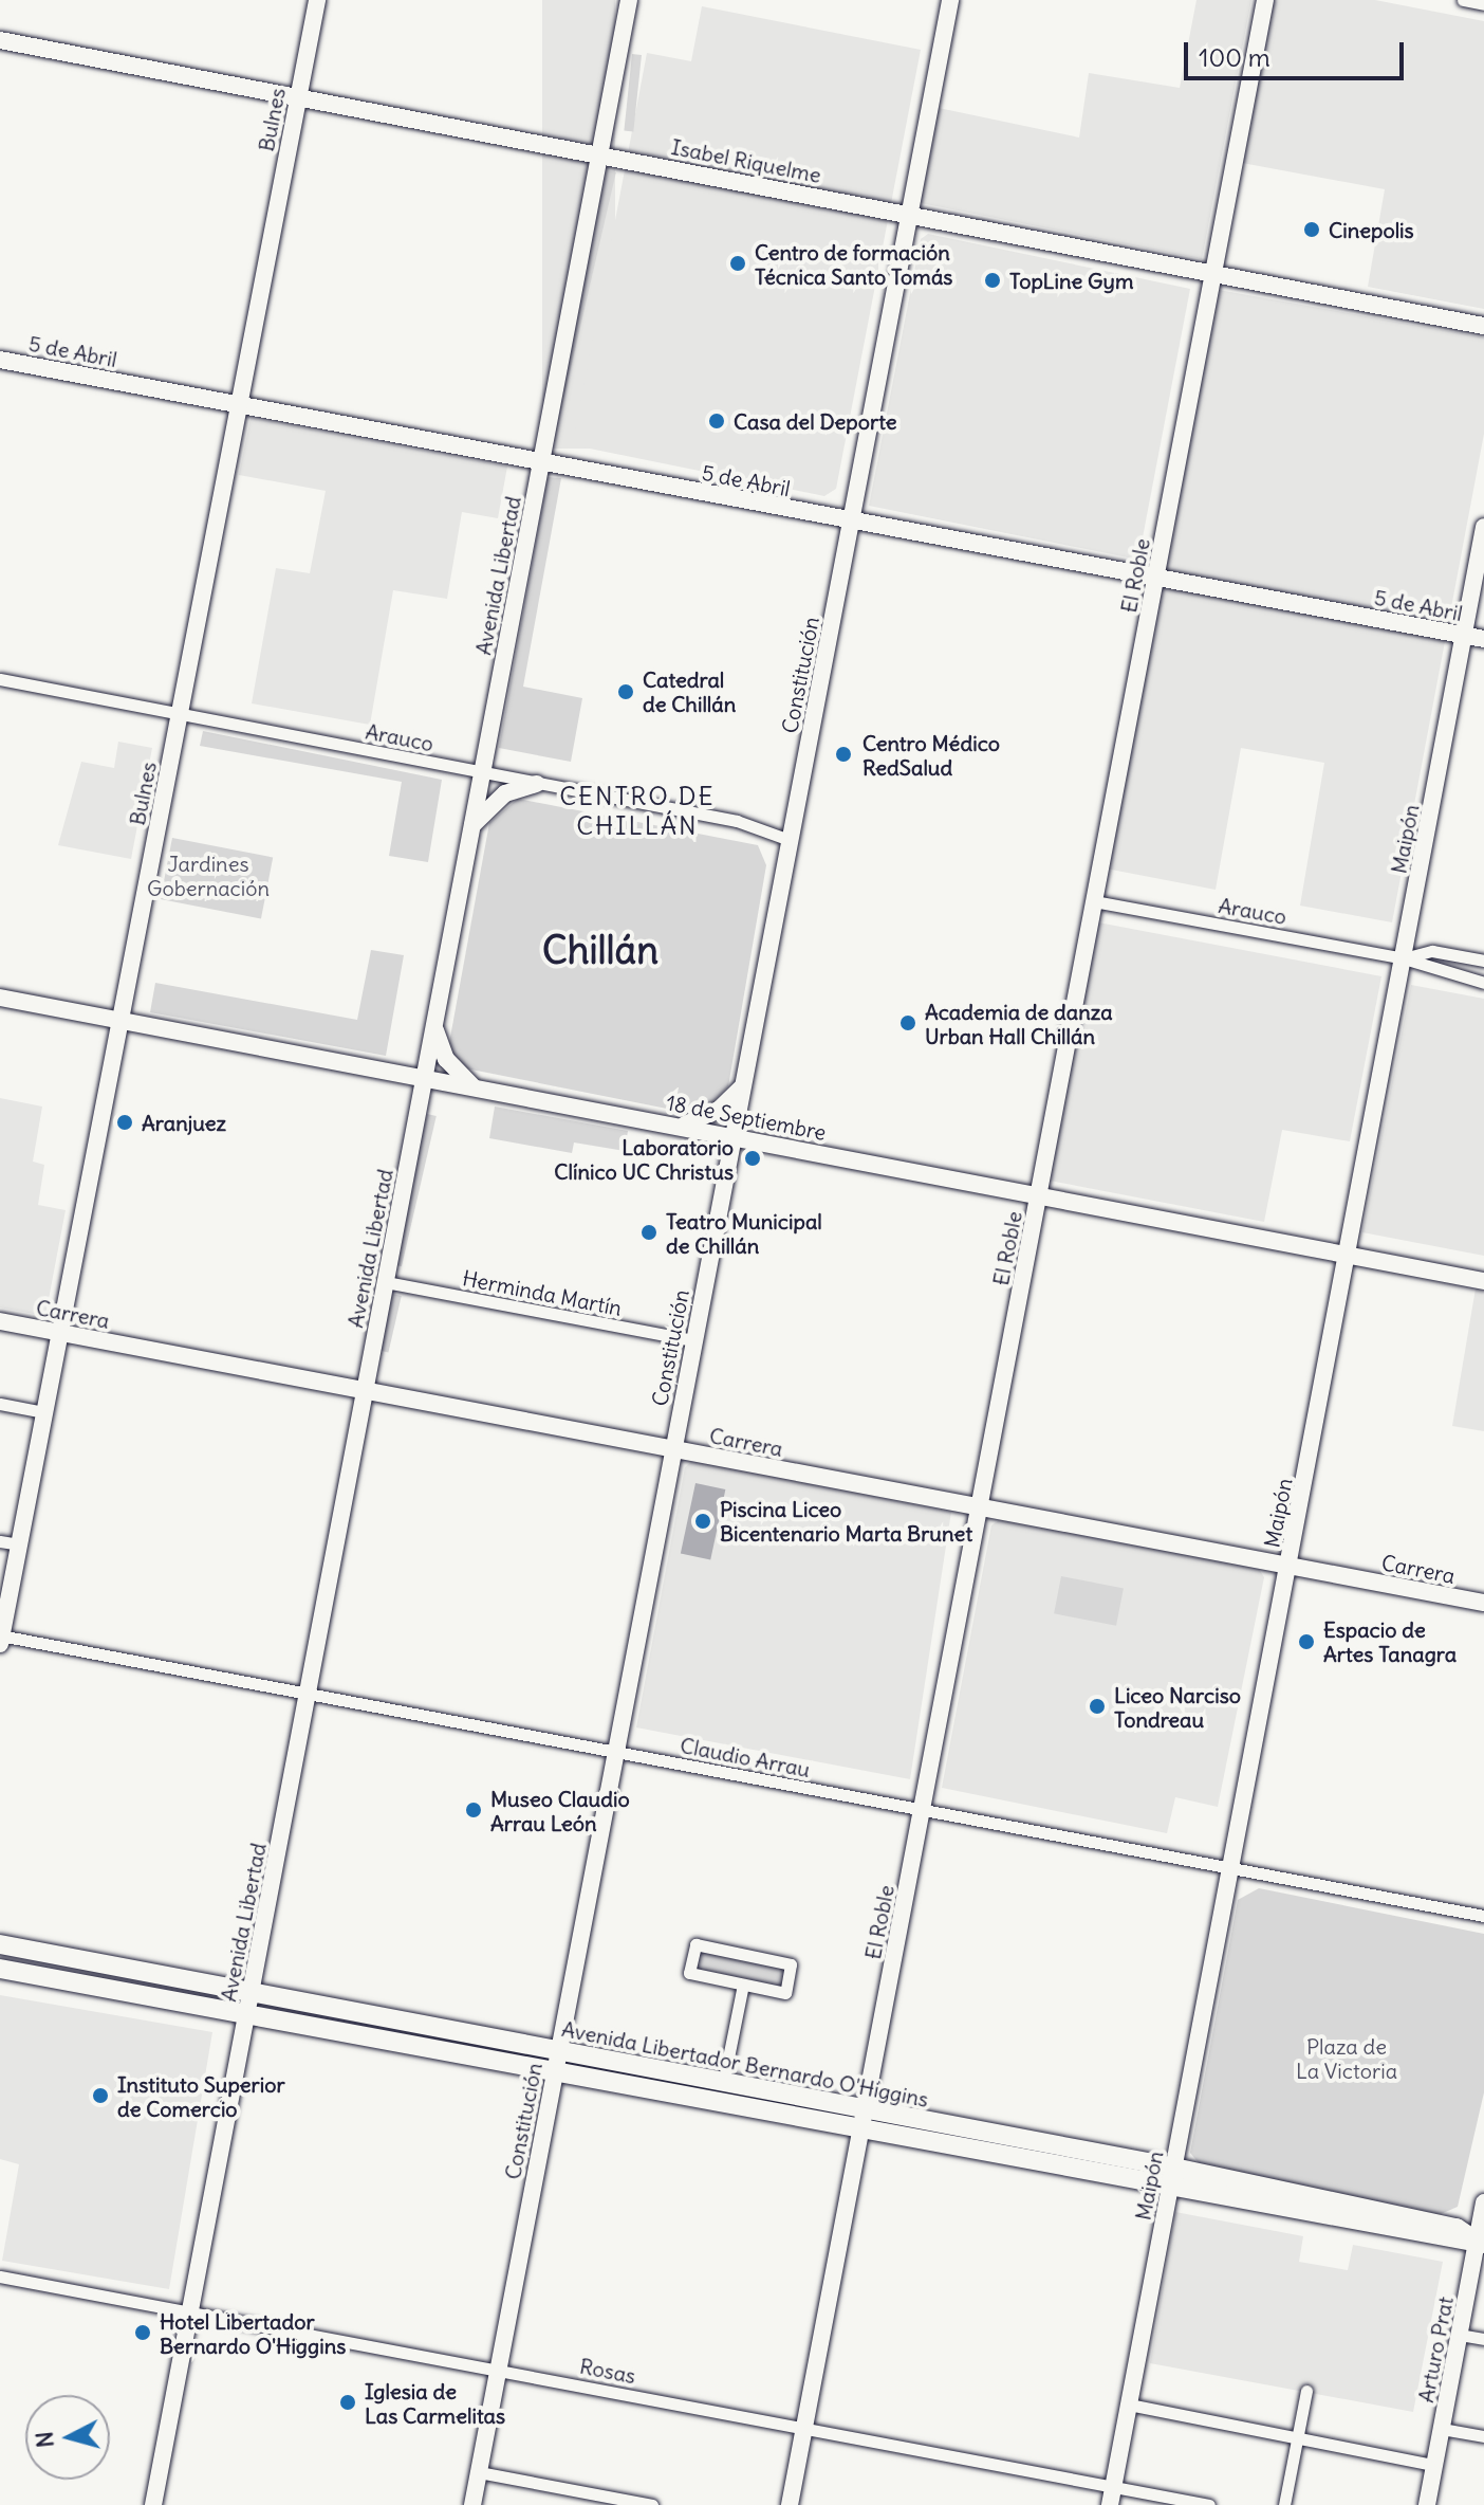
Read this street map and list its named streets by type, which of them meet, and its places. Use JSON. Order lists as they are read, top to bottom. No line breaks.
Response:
{"streets":{"main road":["Avenida Libertador Bernardo O'Higgins"],"street":["Bulnes","Isabel Riquelme","5 de Abril","Avenida Libertad","El Roble","Constitución","Arauco","Maipón","18 de Septiembre","Herminda Martín","Carrera","Claudio Arrau","Arturo Prat","Rosas"]},"crossings":[["Bulnes","Isabel Riquelme"],["Bulnes","5 de Abril"],["Bulnes","Arauco"],["Bulnes","18 de Septiembre"],["Bulnes","Carrera"],["Bulnes","Claudio Arrau"],["Isabel Riquelme","Avenida Libertad"],["Isabel Riquelme","El Roble"],["Isabel Riquelme","Constitución"],["5 de Abril","Avenida Libertad"],["5 de Abril","El Roble"],["5 de Abril","Constitución"],["5 de Abril","Maipón"],["Avenida Libertad","Arauco"],["Avenida Libertad","18 de Septiembre"],["Avenida Libertad","Herminda Martín"],["Avenida Libertad","Carrera"],["Avenida Libertad","Claudio Arrau"],["Avenida Libertad","Avenida Libertador Bernardo O'Higgins"],["Avenida Libertad","Rosas"],["El Roble","Arauco"],["El Roble","18 de Septiembre"],["El Roble","Carrera"],["El Roble","Claudio Arrau"],["El Roble","Avenida Libertador Bernardo O'Higgins"],["El Roble","Rosas"],["Constitución","Arauco"],["Constitución","18 de Septiembre"],["Constitución","Herminda Martín"],["Constitución","Carrera"],["Constitución","Claudio Arrau"],["Constitución","Avenida Libertador Bernardo O'Higgins"],["Constitución","Rosas"],["Arauco","Maipón"],["Maipón","18 de Septiembre"],["Maipón","Carrera"],["Maipón","Claudio Arrau"],["Maipón","Avenida Libertador Bernardo O'Higgins"],["Maipón","Rosas"],["Avenida Libertador Bernardo O'Higgins","Arturo Prat"]],"districts":["CENTRO DE CHILLÁN","Chillán"],"parks":["Jardines Gobernación","Plaza de La Victoria"],"places":["Cinepolis","Centro de formación Técnica Santo Tomás","TopLine Gym","Casa del Deporte","Catedral de Chillán","Centro Médico RedSalud","Academia de danza Urban Hall Chillán","Aranjuez","Laboratorio Clínico UC Christus","Teatro Municipal de Chillán","Piscina Liceo Bicentenario Marta Brunet","Espacio de Artes Tanagra","Liceo Narciso Tondreau","Museo Claudio Arrau León","Instituto Superior de Comercio","Hotel Libertador Bernardo O'Higgins","Iglesia de Las Carmelitas"],"scale_bar":"100 m","north":"left"}
